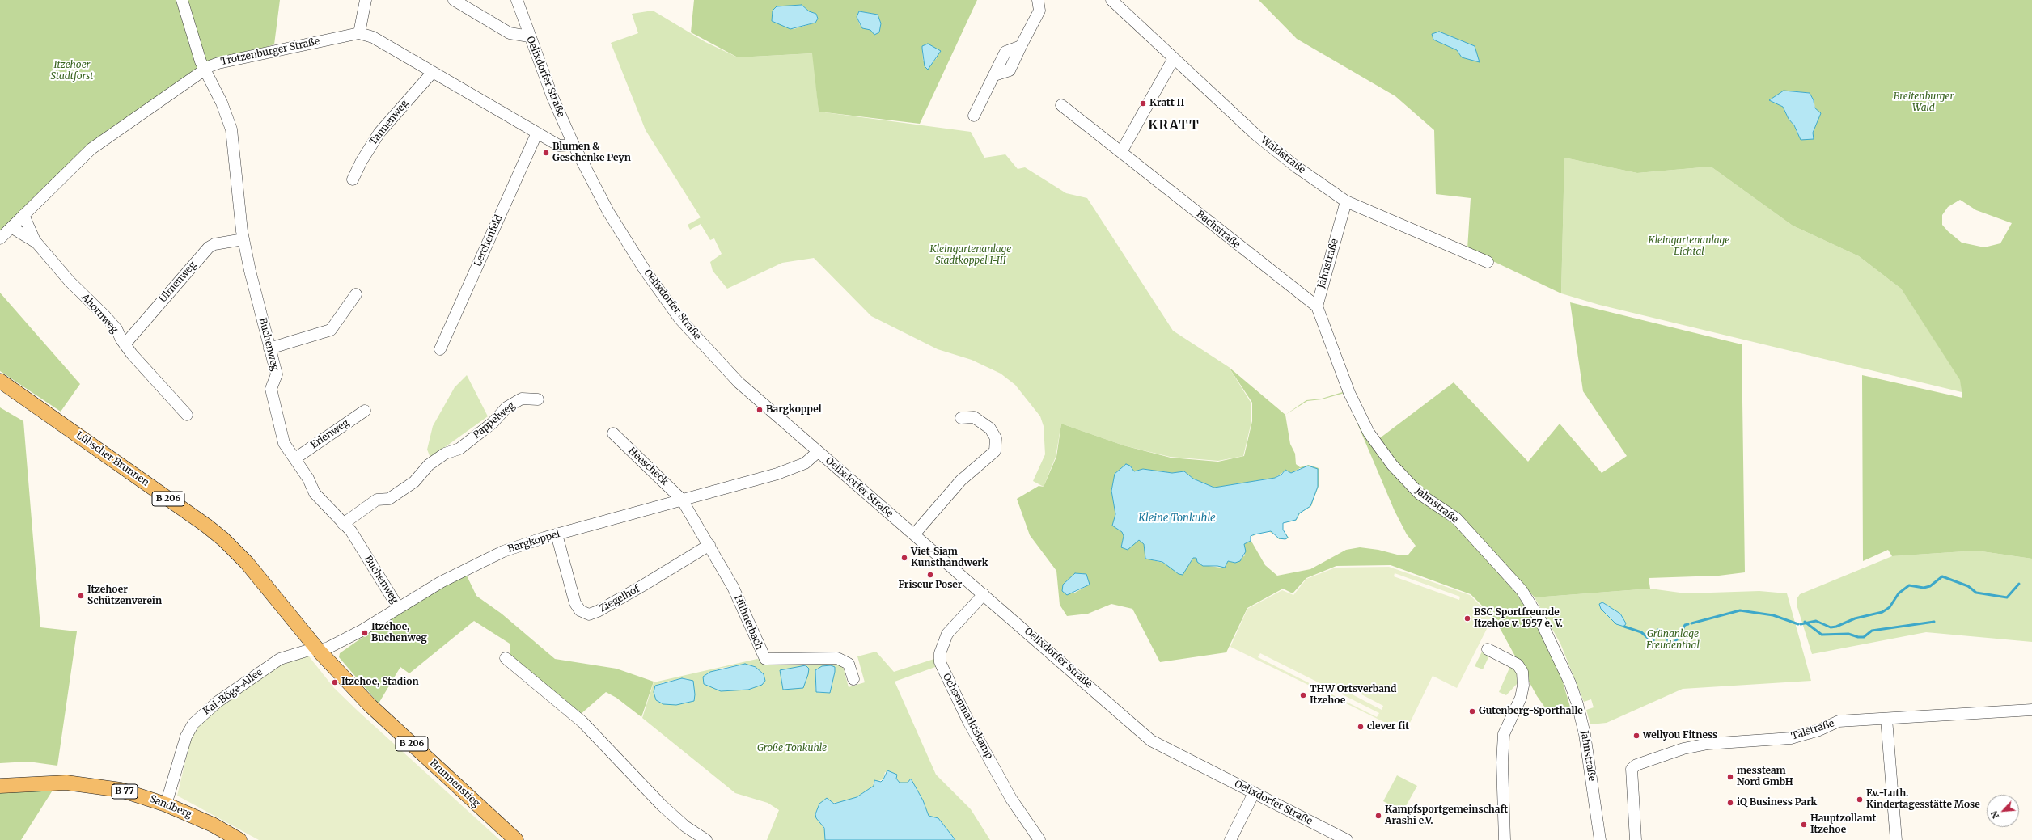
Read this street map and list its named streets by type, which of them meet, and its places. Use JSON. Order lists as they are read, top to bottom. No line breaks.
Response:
{"streets":{"main road":["Lübscher Brunnen","B 206","Brunnenstieg","B 77","Sandberg"],"street":["Trotzenburger Straße","Oelixdorfer Straße","Tannenweg","Waldstraße","Bachstraße","Lerchenfeld","Jahnstraße","Ulmenweg","Ahornweg","Buchenweg","Pappelweg","Erlenweg","Heescheck","Bargkoppel","Ziegelhof","Hühnerbach","Kai-Böge-Allee","Ochsenmarktskamp","Talstraße"]},"crossings":[["Trotzenburger Straße","Oelixdorfer Straße"],["Trotzenburger Straße","Tannenweg"],["Trotzenburger Straße","Lerchenfeld"],["Trotzenburger Straße","Ahornweg"],["Trotzenburger Straße","Buchenweg"],["Oelixdorfer Straße","Bargkoppel"],["Oelixdorfer Straße","Ochsenmarktskamp"],["Waldstraße","Jahnstraße"],["Bachstraße","Jahnstraße"],["Ulmenweg","Ahornweg"],["Ulmenweg","Buchenweg"],["Buchenweg","Pappelweg"],["Buchenweg","Erlenweg"],["Buchenweg","Bargkoppel"],["Lübscher Brunnen","Bargkoppel"],["Lübscher Brunnen","Kai-Böge-Allee"],["Lübscher Brunnen","Brunnenstieg"],["Heescheck","Bargkoppel"],["Heescheck","Hühnerbach"],["Bargkoppel","Ziegelhof"],["Bargkoppel","Hühnerbach"],["Bargkoppel","Kai-Böge-Allee"],["Bargkoppel","Brunnenstieg"],["Ziegelhof","Hühnerbach"],["Kai-Böge-Allee","Brunnenstieg"],["Kai-Böge-Allee","Sandberg"]],"districts":["KRATT"],"water":["Kleine Tonkuhle"],"parks":["Itzehoer Stadtforst","Breitenburger Wald","Kleingartenanlage Eichtal","Kleingartenanlage Stadtkoppel I-III","Grünanlage Freudenthal","Große Tonkuhle"],"places":["Kratt II","Blumen & Geschenke Peyn","Bargkoppel","Viet-Siam Kunsthandwerk","Friseur Poser","Itzehoer Schützenverein","BSC Sportfreunde Itzehoe v. 1957 e. V.","Itzehoe, Buchenweg","Itzehoe, Stadion","THW Ortsverband Itzehoe","Gutenberg-Sporthalle","clever fit","wellyou Fitness","messteam Nord GmbH","Ev.-Luth. Kindertagesstätte Mose","iQ Business Park","Kampfsportgemeinschaft Arashi e.V.","Hauptzollamt Itzehoe"],"north":"bottom left"}
